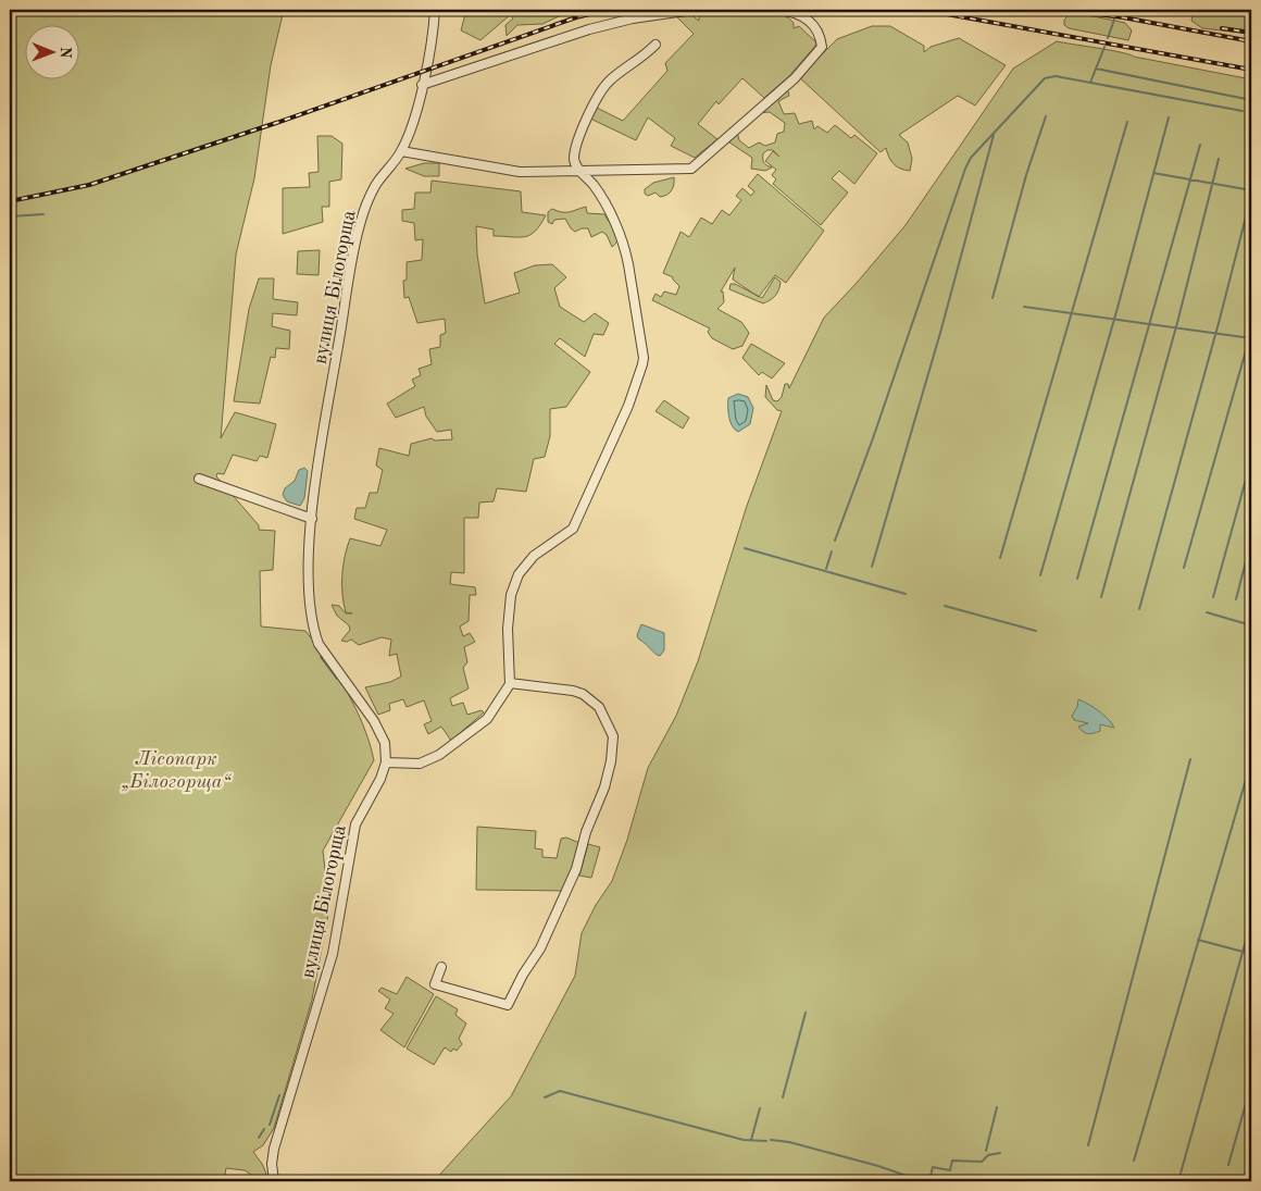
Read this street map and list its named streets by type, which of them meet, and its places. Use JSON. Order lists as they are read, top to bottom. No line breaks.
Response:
{"streets":{"street":["вулиця Білогорща"]},"parks":["Лісопарк „Білогорща“"],"north":"right"}
